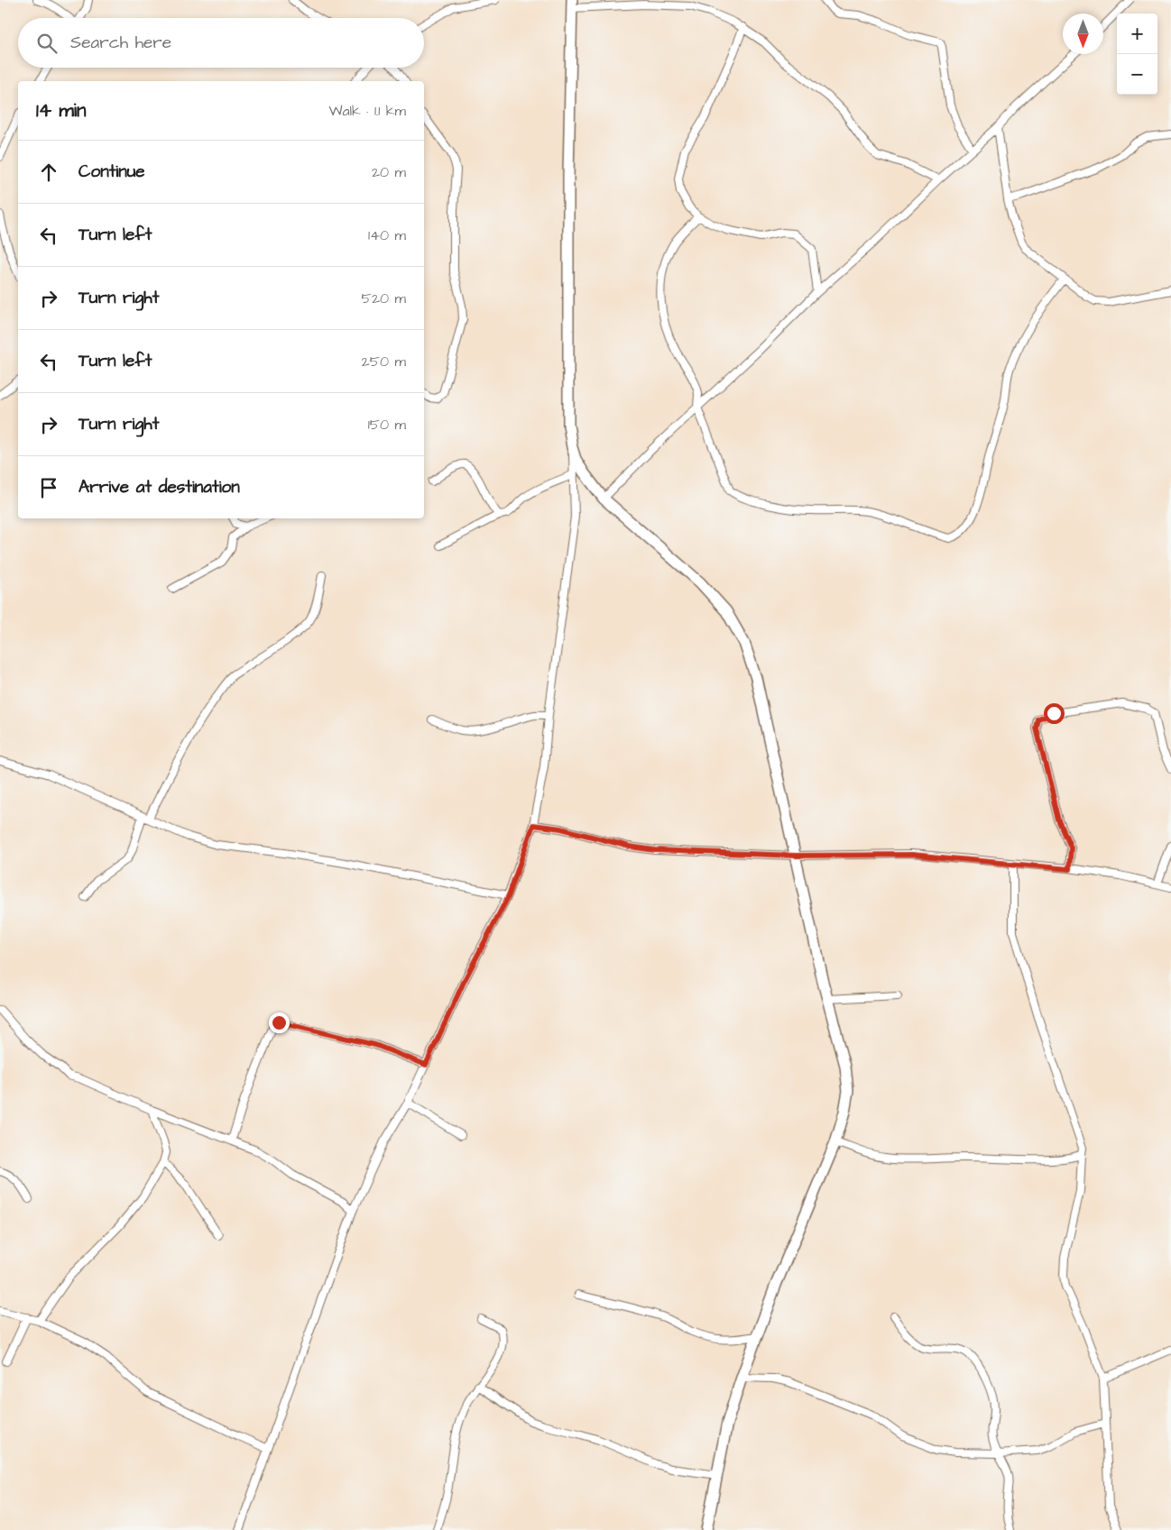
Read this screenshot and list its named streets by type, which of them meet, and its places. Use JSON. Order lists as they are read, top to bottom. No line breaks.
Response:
{"north":"bottom","page":{"map_buttons":["+","−"],"search":"Search here","heading":["14 min","Walk · 1.1 km"],"list":[["Continue","20 m"],["Turn left","140 m"],["Turn right","520 m"],["Turn left","250 m"],["Turn right","150 m"],"Arrive at destination"]}}
